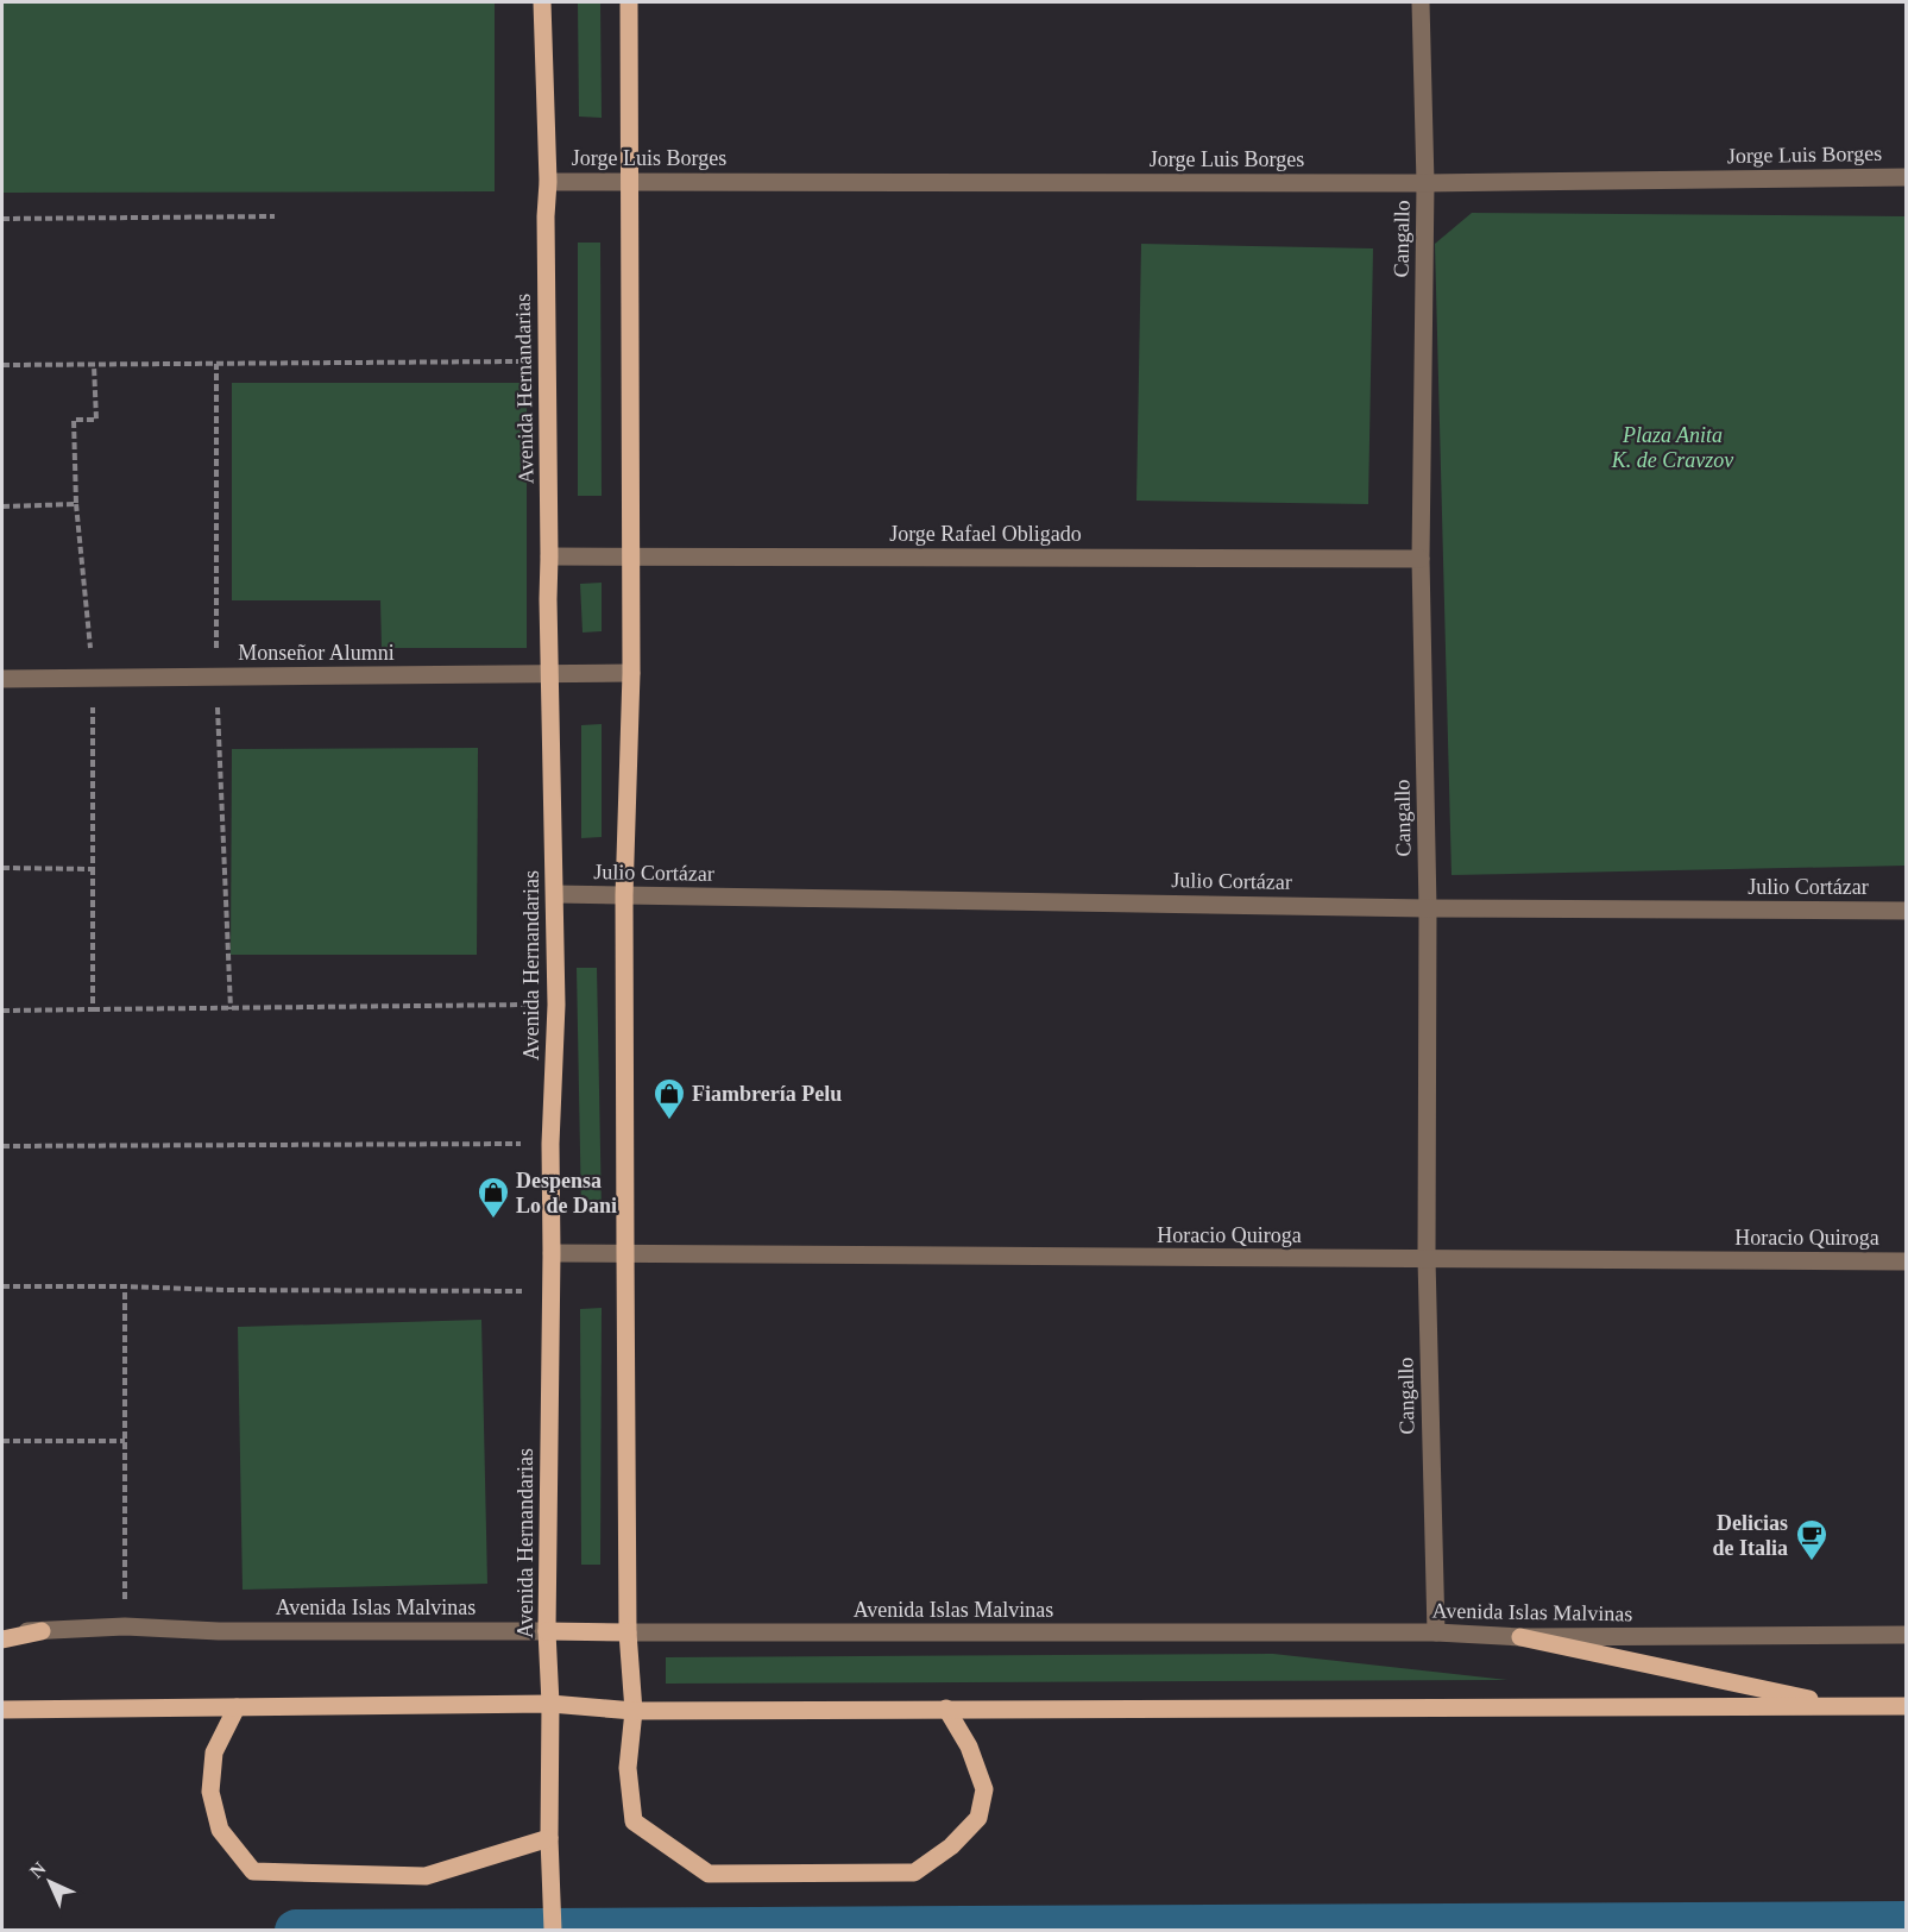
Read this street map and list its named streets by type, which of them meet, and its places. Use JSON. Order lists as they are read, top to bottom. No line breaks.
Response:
{"streets":{"main road":["Avenida Hernandarias","Avenida Islas Malvinas"],"street":["Jorge Luis Borges","Cangallo","Jorge Rafael Obligado","Monseñor Alumni","Julio Cortázar","Horacio Quiroga"]},"crossings":[["Jorge Luis Borges","Cangallo"],["Jorge Luis Borges","Avenida Hernandarias"],["Cangallo","Jorge Rafael Obligado"],["Cangallo","Julio Cortázar"],["Cangallo","Horacio Quiroga"],["Cangallo","Avenida Islas Malvinas"],["Avenida Hernandarias","Jorge Rafael Obligado"],["Avenida Hernandarias","Monseñor Alumni"],["Avenida Hernandarias","Julio Cortázar"],["Avenida Hernandarias","Horacio Quiroga"],["Avenida Hernandarias","Avenida Islas Malvinas"]],"parks":["Plaza Anita K. de Cravzov"],"places":{"shop":["Fiambrería Pelu","Despensa Lo de Dani"],"cafe":["Delicias de Italia"]},"north":"top left"}
